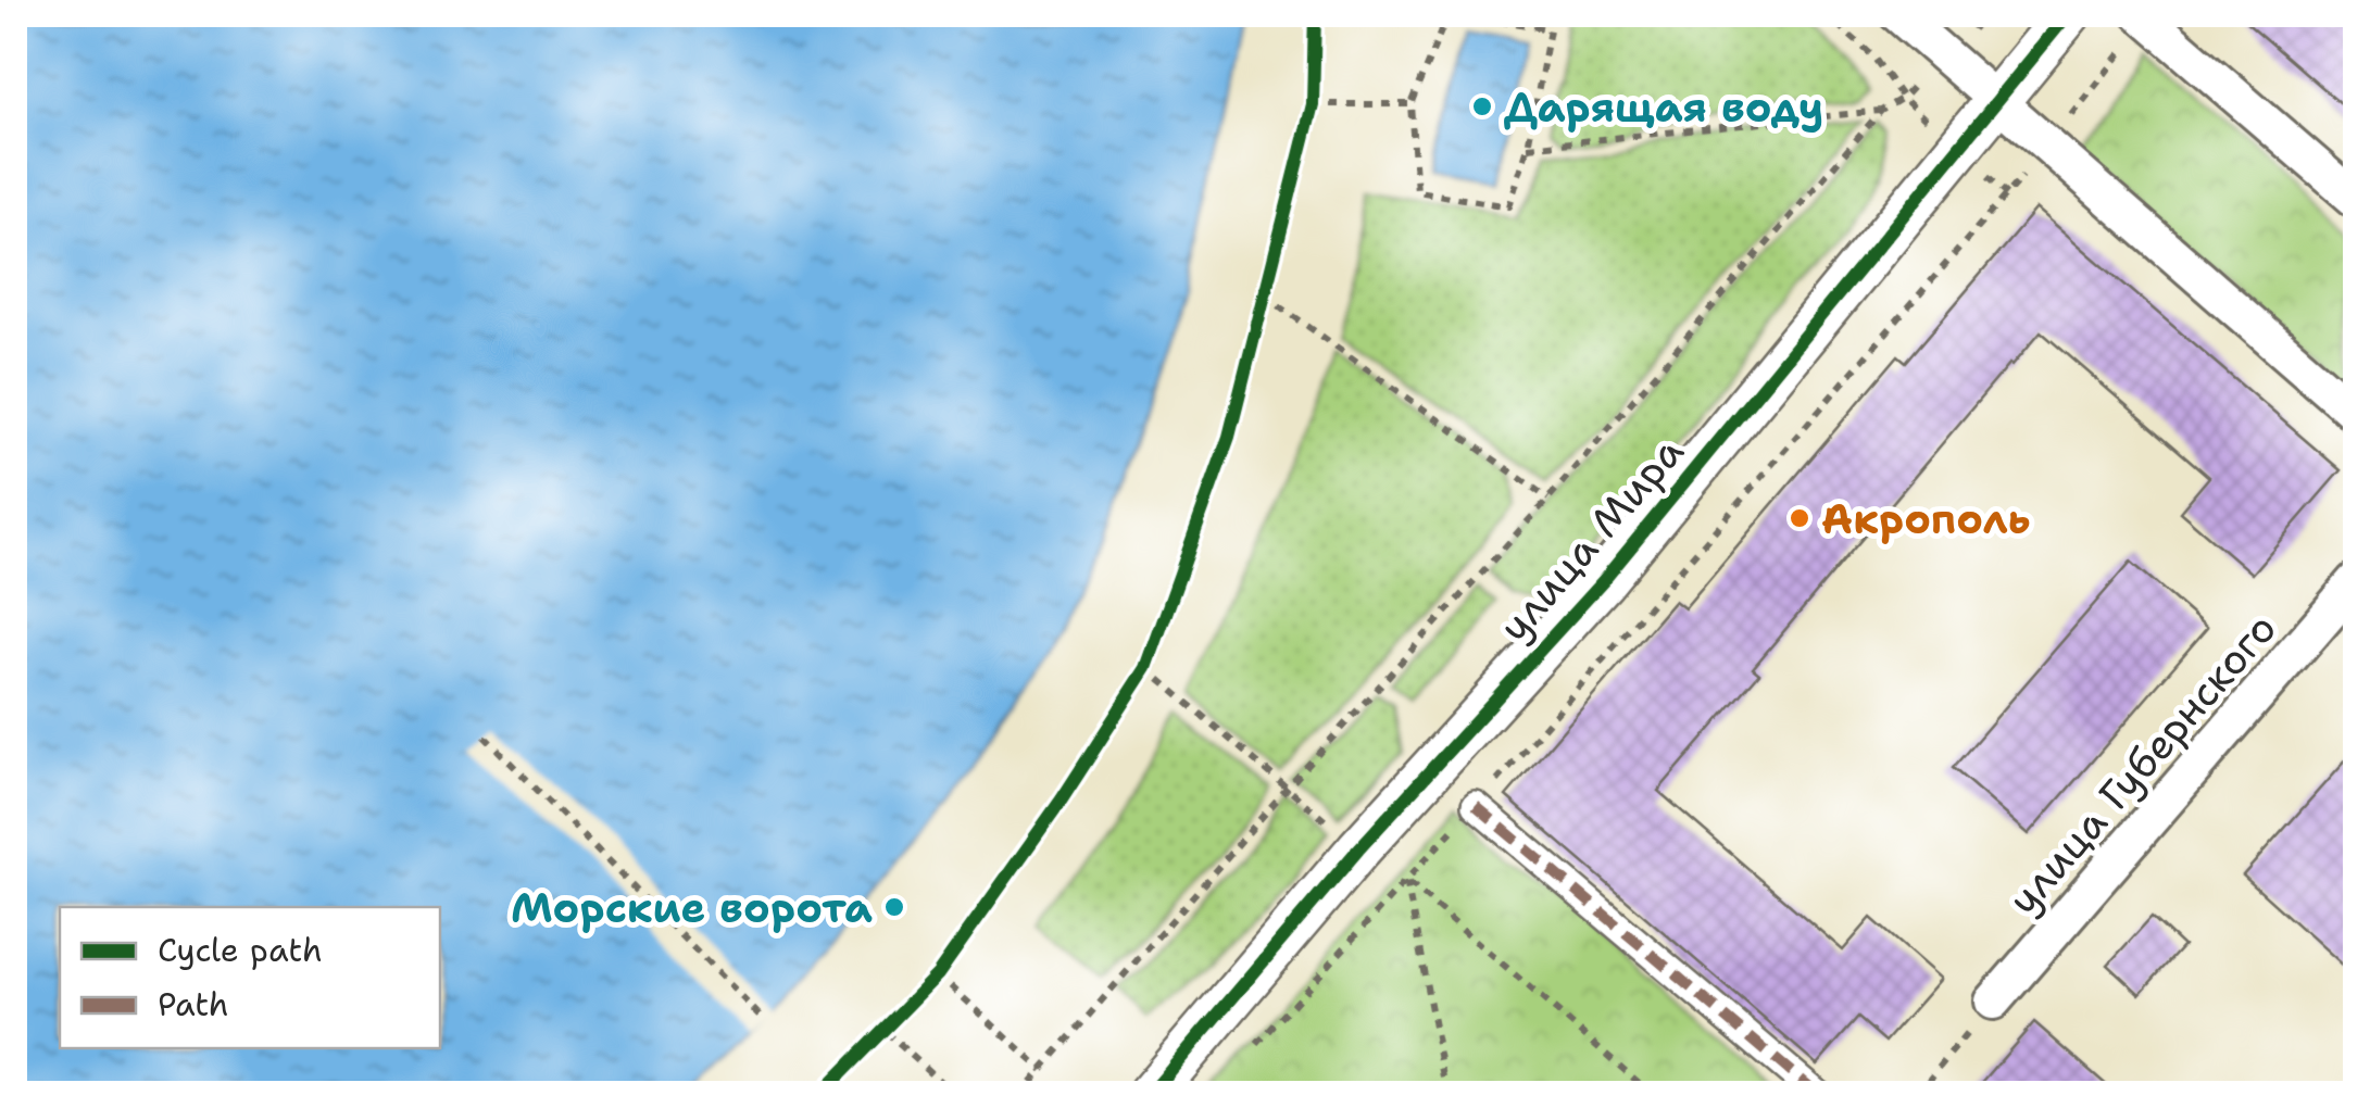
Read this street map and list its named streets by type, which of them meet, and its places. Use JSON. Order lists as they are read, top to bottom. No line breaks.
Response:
{"streets":{"street":["улица Мира","улица Губернского"]},"places":["Дарящая воду","Акрополь","Морские ворота"],"legend":["Cycle path","Path"]}
